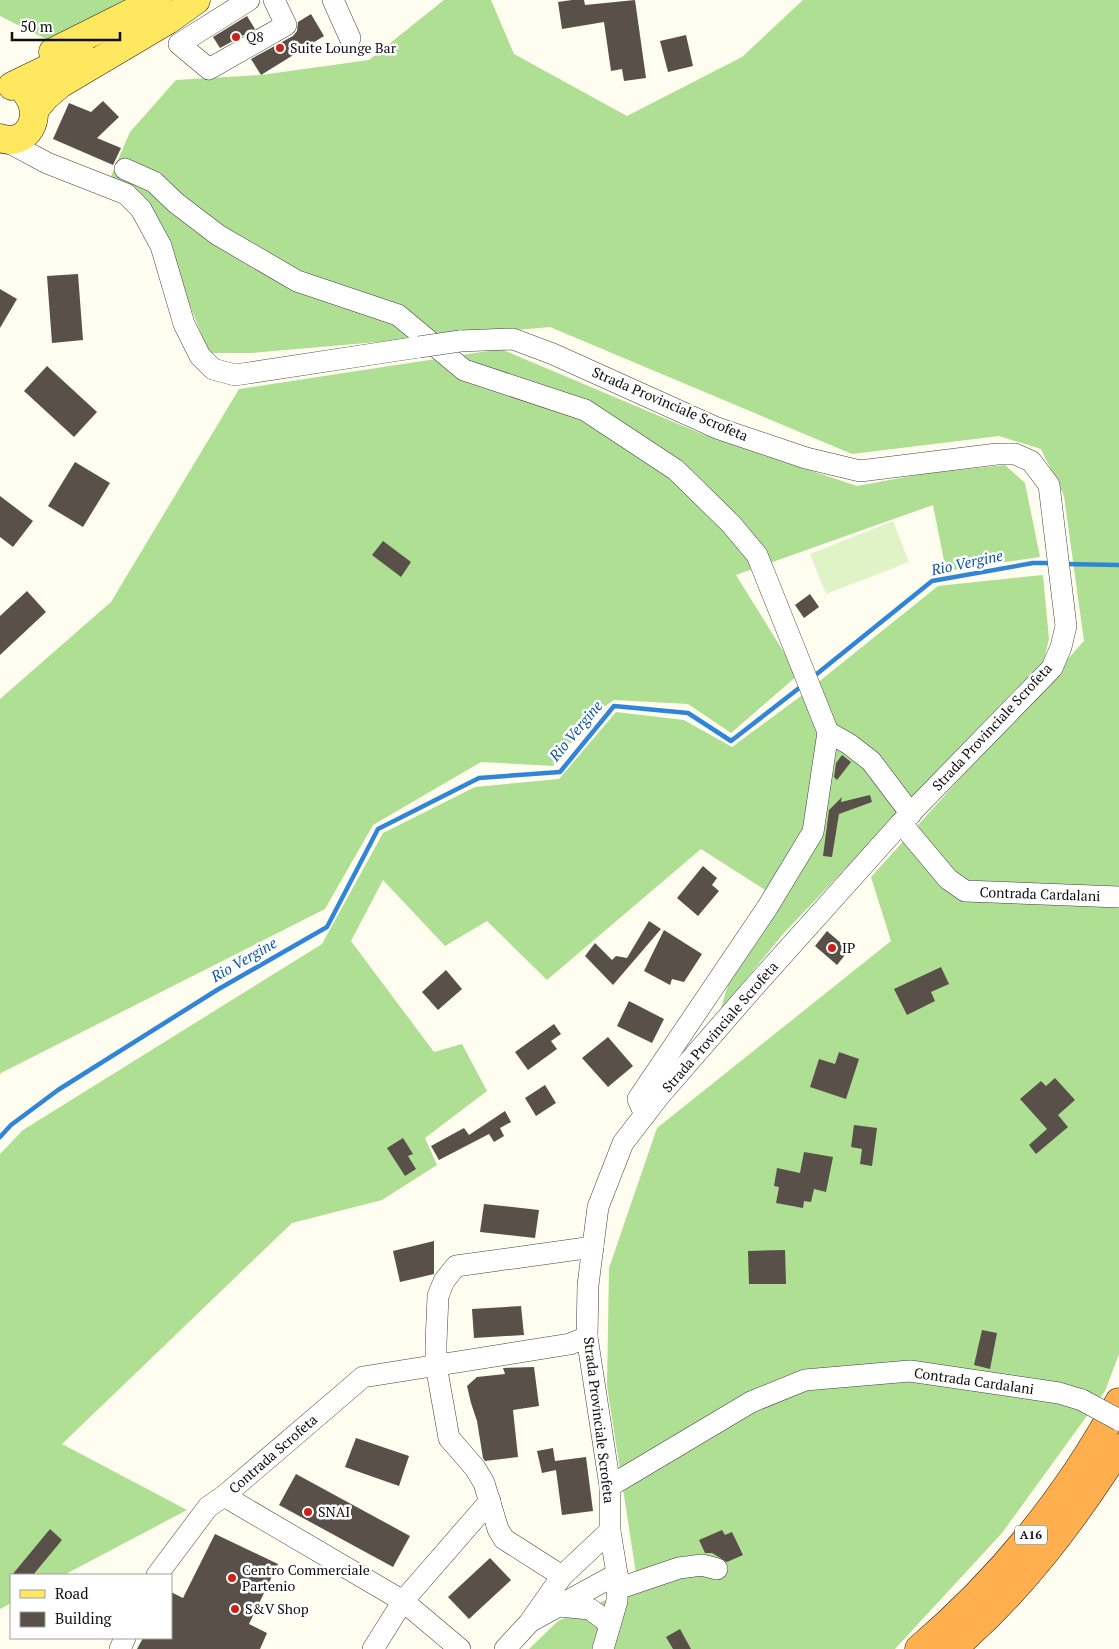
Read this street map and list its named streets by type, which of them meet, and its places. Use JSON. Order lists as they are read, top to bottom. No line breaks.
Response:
{"streets":{"highway":["A16"],"street":["Strada Provinciale Scrofeta","Contrada Cardalani","Contrada Scrofeta"]},"crossings":[["Strada Provinciale Scrofeta","Contrada Cardalani"],["Strada Provinciale Scrofeta","Contrada Scrofeta"]],"water":["Rio Vergine"],"places":["Q8","Suite Lounge Bar","IP","SNAI","Centro Commerciale Partenio","S&V Shop"],"legend":["Road","Building"],"scale_bar":"50 m"}
